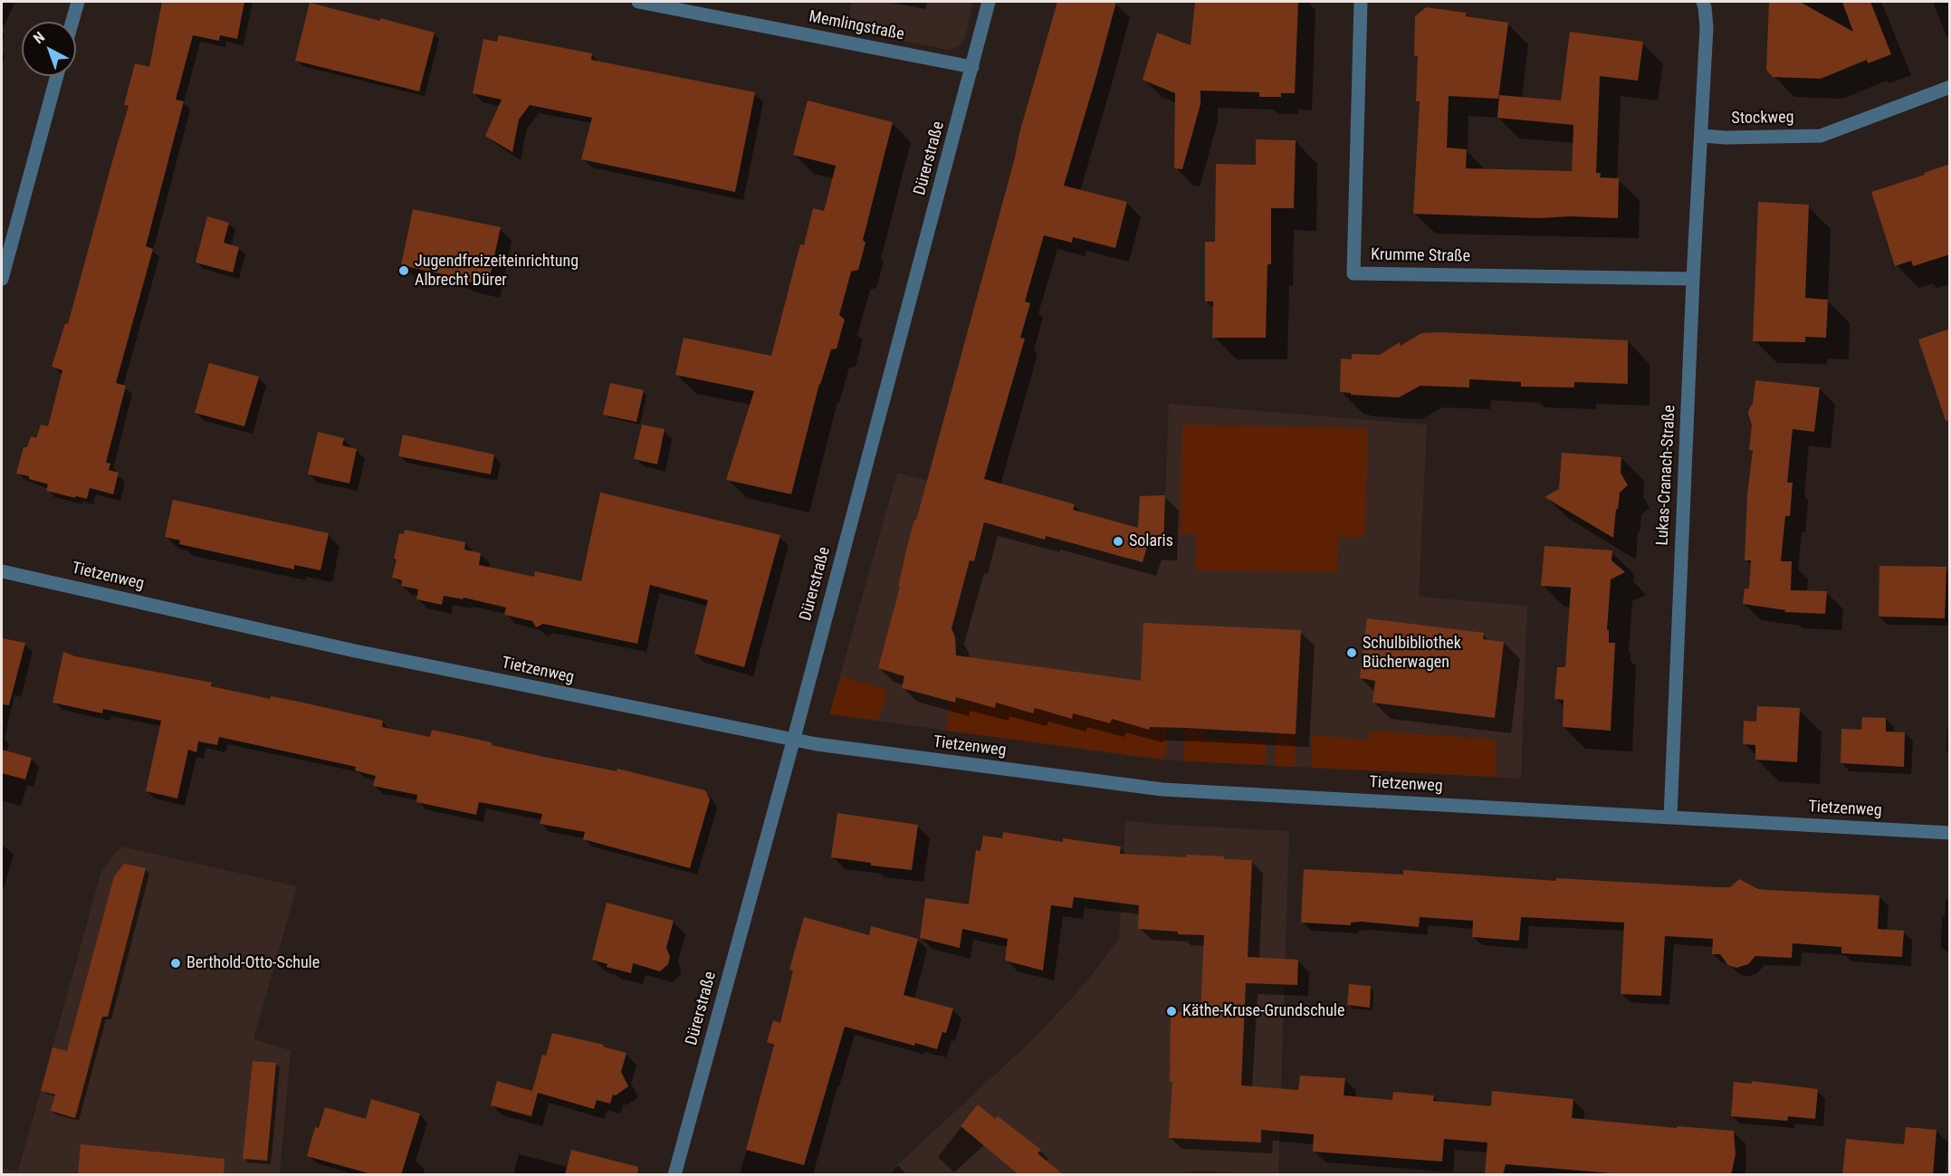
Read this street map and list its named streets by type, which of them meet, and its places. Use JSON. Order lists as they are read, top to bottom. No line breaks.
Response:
{"streets":{"street":["Memlingstraße","Stockweg","Dürerstraße","Krumme Straße","Lukas-Cranach-Straße","Tietzenweg"]},"crossings":[["Memlingstraße","Dürerstraße"],["Stockweg","Lukas-Cranach-Straße"],["Dürerstraße","Tietzenweg"],["Krumme Straße","Lukas-Cranach-Straße"],["Lukas-Cranach-Straße","Tietzenweg"]],"places":["Jugendfreizeiteinrichtung Albrecht Dürer","Solaris","Schulbibliothek Bücherwagen","Berthold-Otto-Schule","Käthe-Kruse-Grundschule"],"north":"top left"}
